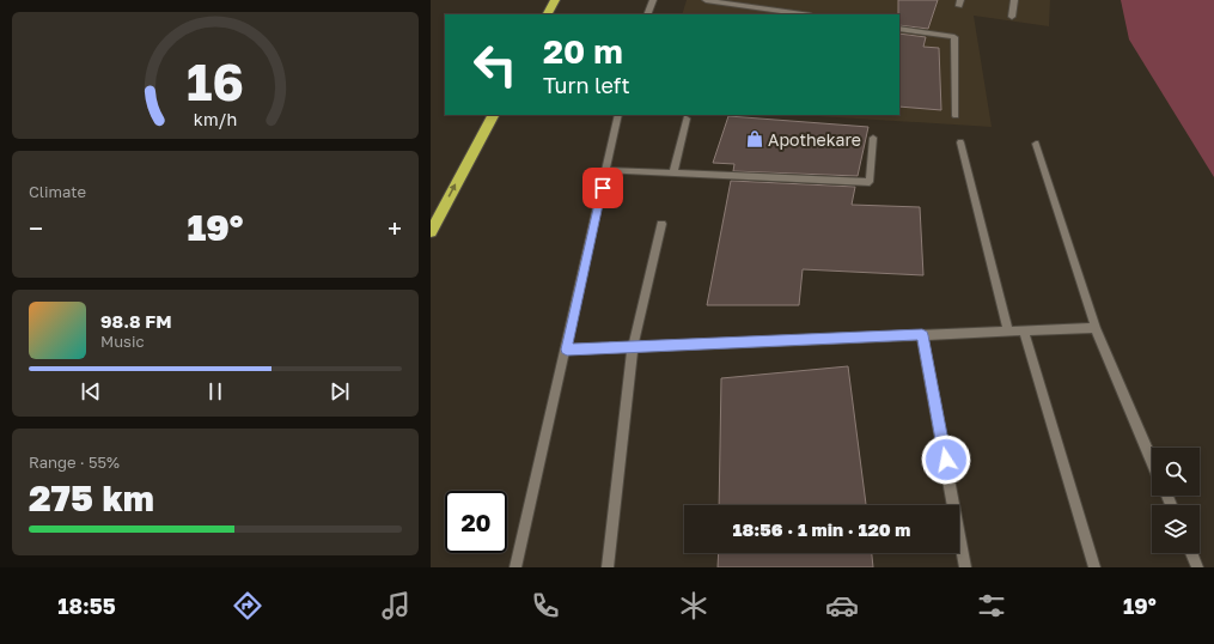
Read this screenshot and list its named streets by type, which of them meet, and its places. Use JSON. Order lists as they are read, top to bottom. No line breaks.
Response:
{"places":{"shop":["Apothekare"]},"page":{"turn":["20 m","Turn left"],"tile":["Climate",["Range · 55%","275 km"]],"heat":["−","19°","+"],"song":["98.8 FM","Music"],"limit":"20","trip":"18:56 · 1 min · 120 m","tabs":["18:55","19°"],"gauge":["16","km/h"]}}
